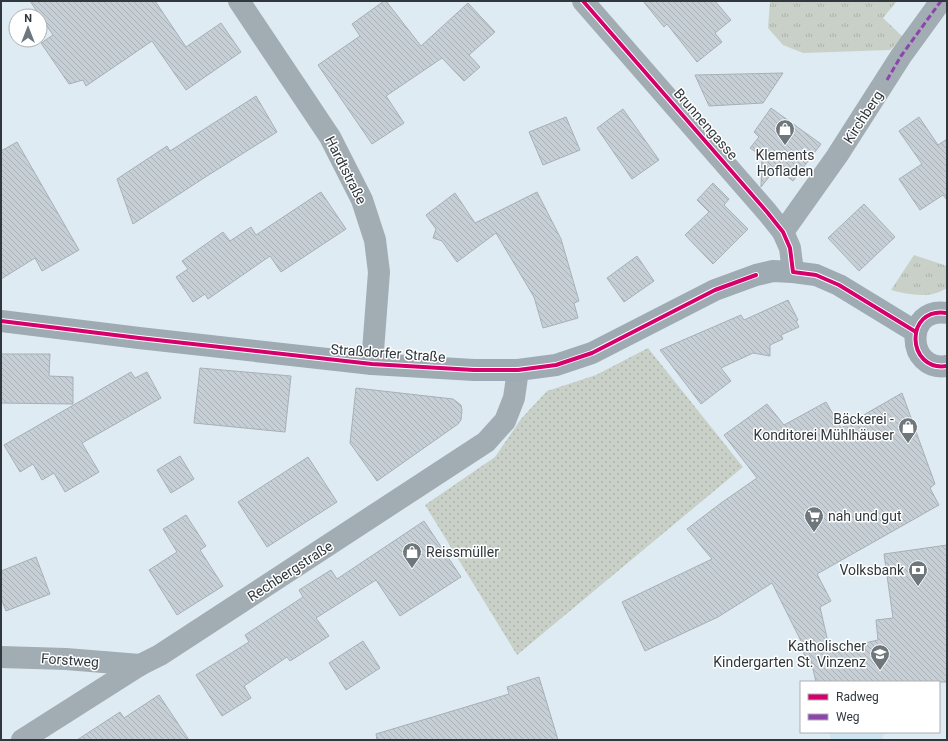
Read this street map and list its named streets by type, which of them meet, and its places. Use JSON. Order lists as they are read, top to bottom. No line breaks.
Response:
{"streets":{"street":["Kirchberg","Brunnengasse","Hardtstraße","Straßdorfer Straße","Rechbergstraße","Forstweg"]},"crossings":[["Kirchberg","Brunnengasse"],["Brunnengasse","Straßdorfer Straße"],["Hardtstraße","Straßdorfer Straße"],["Straßdorfer Straße","Rechbergstraße"],["Rechbergstraße","Forstweg"]],"places":{"shop":["Klements Hofladen","Bäckerei - Konditorei Mühlhäuser","Reissmüller"],"supermarket":["nah und gut"],"bank":["Volksbank"],"school or university":["Katholischer Kindergarten St. Vinzenz"]},"legend":["Radweg","Weg"],"north":"top"}
